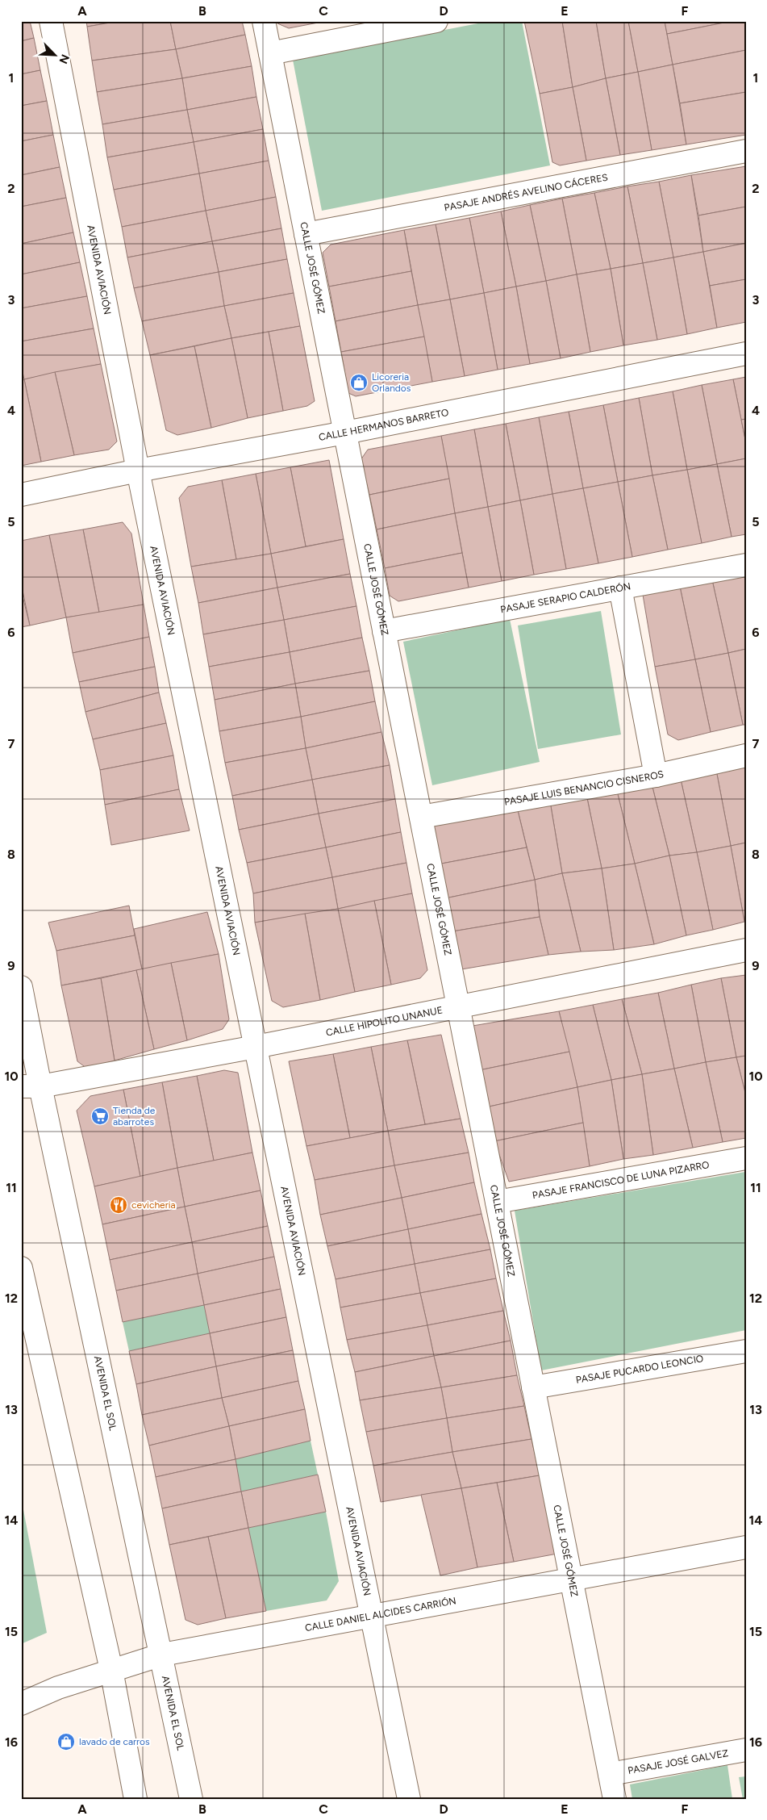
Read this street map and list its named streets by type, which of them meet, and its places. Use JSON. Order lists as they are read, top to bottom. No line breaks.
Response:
{"streets":{"street":["PASAJE ANDRÉS AVELINO CÁCERES","CALLE JOSÉ GÓMEZ","AVENIDA AVIACIÓN","CALLE HERMANOS BARRETO","PASAJE SERAPIO CALDERÓN","PASAJE LUIS BENANCIO CISNEROS","CALLE HIPOLITO UNANUE","PASAJE FRANCISCO DE LUNA PIZARRO","PASAJE PUCARDO LEONCIO","AVENIDA EL SOL","CALLE DANIEL ALCIDES CARRIÓN","PASAJE JOSÉ GALVEZ"]},"crossings":[["PASAJE ANDRÉS AVELINO CÁCERES","CALLE JOSÉ GÓMEZ"],["CALLE JOSÉ GÓMEZ","CALLE HERMANOS BARRETO"],["CALLE JOSÉ GÓMEZ","PASAJE SERAPIO CALDERÓN"],["CALLE JOSÉ GÓMEZ","PASAJE LUIS BENANCIO CISNEROS"],["CALLE JOSÉ GÓMEZ","CALLE HIPOLITO UNANUE"],["CALLE JOSÉ GÓMEZ","PASAJE FRANCISCO DE LUNA PIZARRO"],["CALLE JOSÉ GÓMEZ","PASAJE PUCARDO LEONCIO"],["CALLE JOSÉ GÓMEZ","CALLE DANIEL ALCIDES CARRIÓN"],["CALLE JOSÉ GÓMEZ","PASAJE JOSÉ GALVEZ"],["AVENIDA AVIACIÓN","CALLE HERMANOS BARRETO"],["AVENIDA AVIACIÓN","CALLE HIPOLITO UNANUE"],["AVENIDA AVIACIÓN","CALLE DANIEL ALCIDES CARRIÓN"],["CALLE HIPOLITO UNANUE","AVENIDA EL SOL"],["AVENIDA EL SOL","CALLE DANIEL ALCIDES CARRIÓN"]],"places":{"shop":["Licoreria Orlandos","lavado de carros"],"supermarket":["Tienda de abarrotes"],"restaurant":["cevicheria"]},"north":"bottom right","grid":{"columns":["A","B","C","D","E","F"],"rows":["1","2","3","4","5","6","7","8","9","10","11","12","13","14","15","16"]}}
